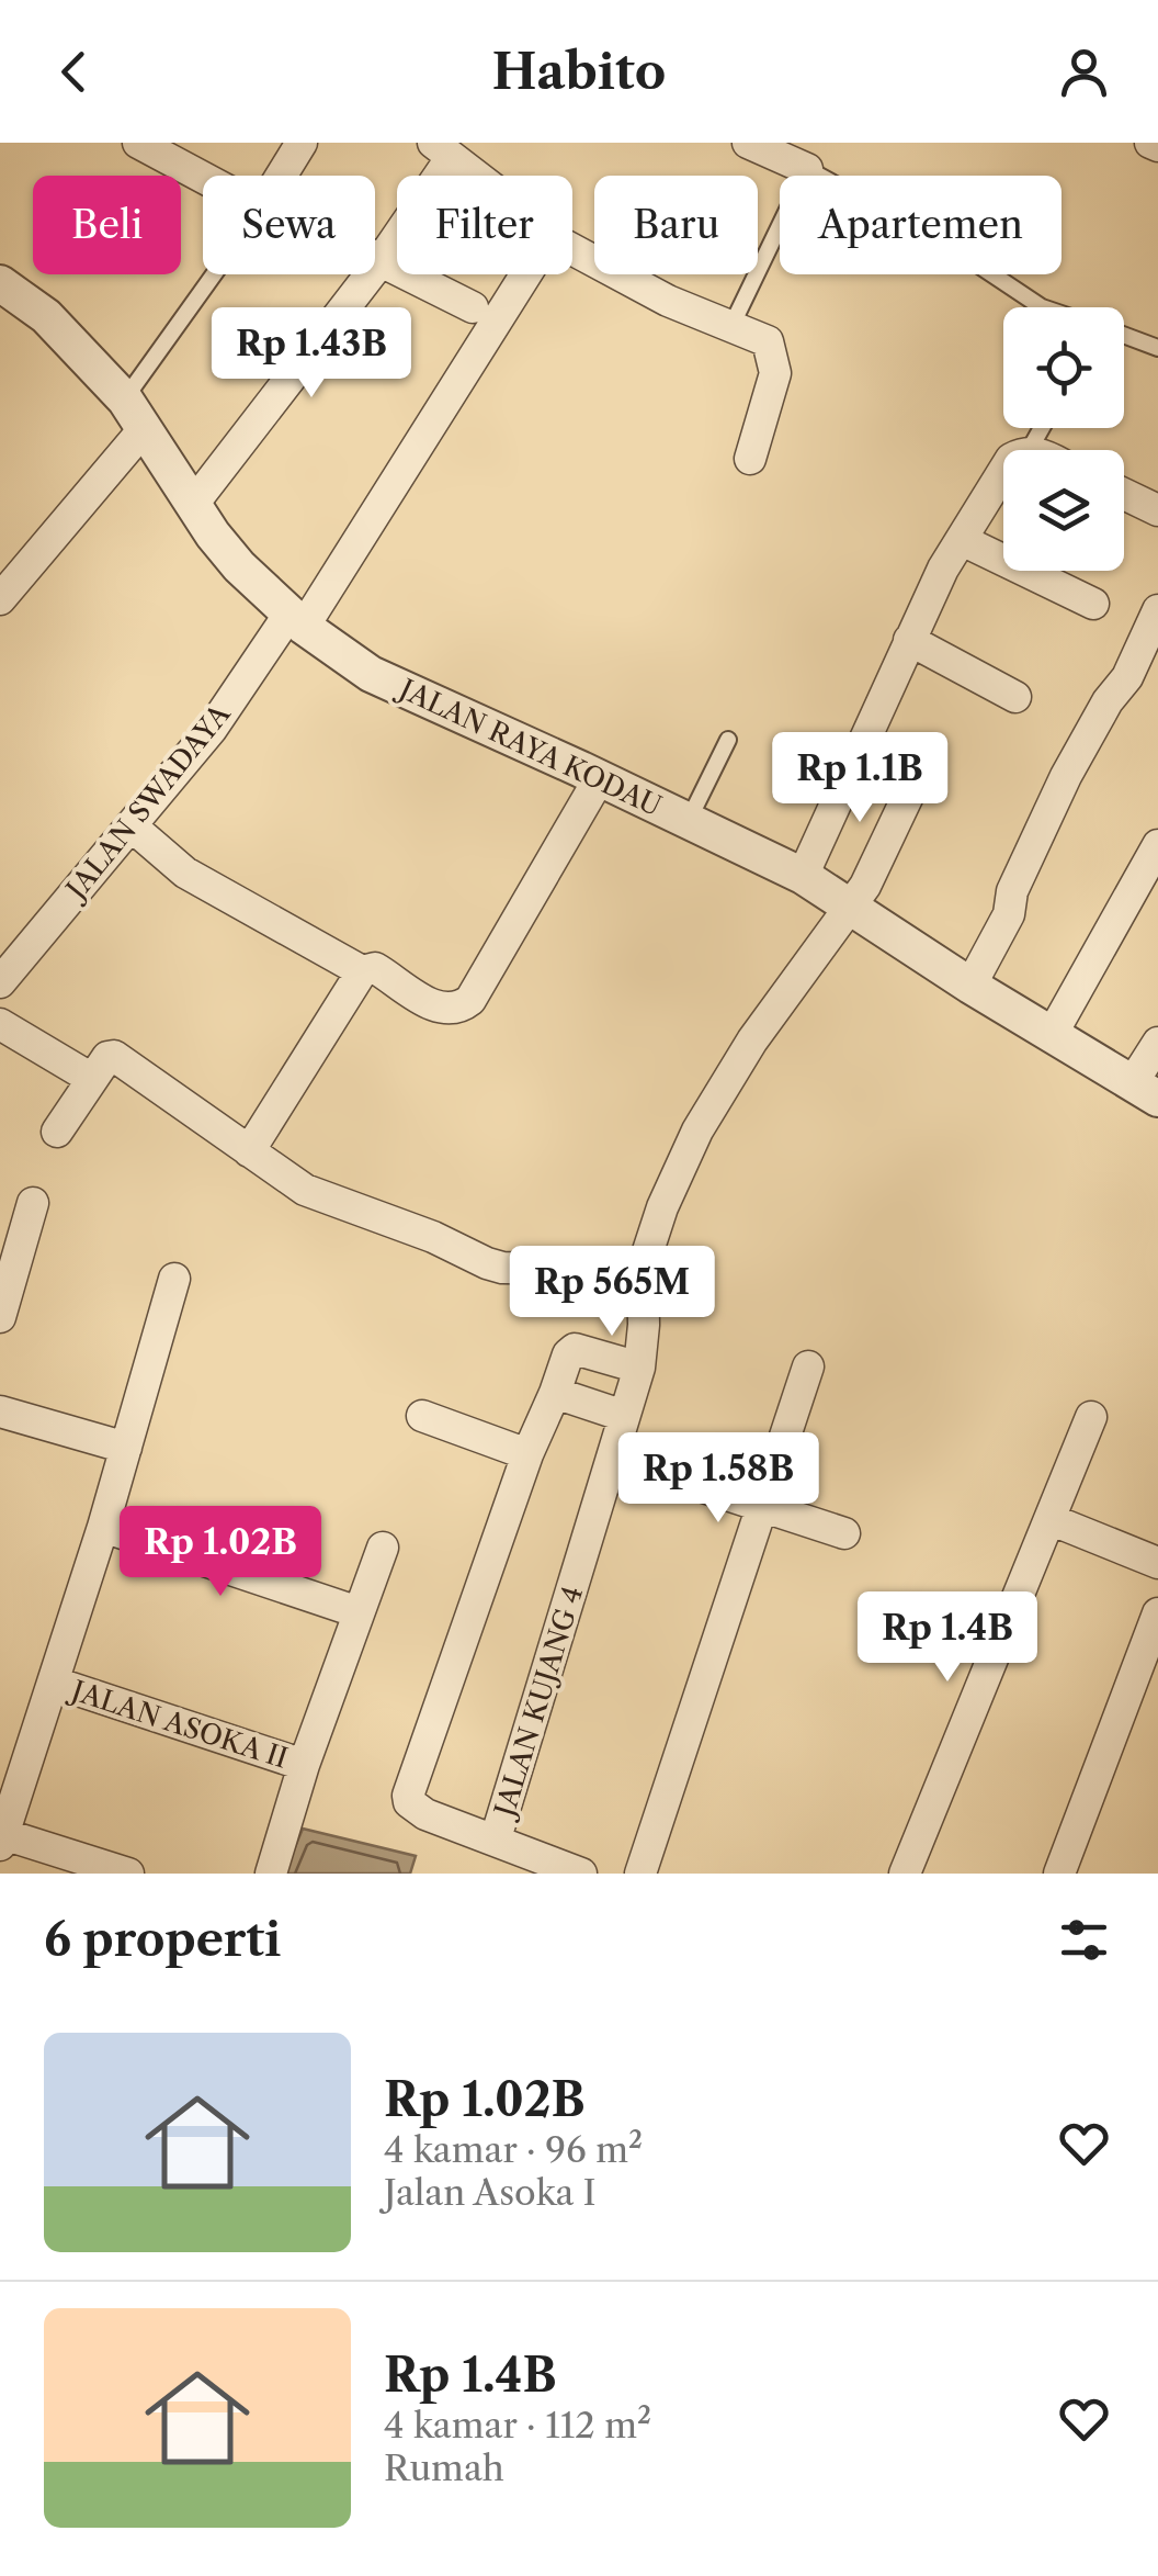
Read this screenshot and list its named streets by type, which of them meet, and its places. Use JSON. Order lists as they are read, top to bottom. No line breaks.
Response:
{"streets":{"street":["JALAN RAYA KODAU","JALAN SWADAYA","JALAN KUJANG 4","JALAN ASOKA II"]},"crossings":[["JALAN RAYA KODAU","JALAN SWADAYA"],["JALAN RAYA KODAU","JALAN KUJANG 4"]],"page":{"header":"Habito","chip":["Beli","Sewa","Filter","Baru","Apartemen"],"price":["Rp 1.43B","Rp 1.1B","Rp 565M","Rp 1.58B","Rp 1.02B","Rp 1.4B"],"heading":"6 properti","list":[{"name":"Rp 1.02B","note":"4 kamar · 96 m² · Jalan Asoka I"},{"name":"Rp 1.4B","note":"4 kamar · 112 m² · Rumah"}]}}
